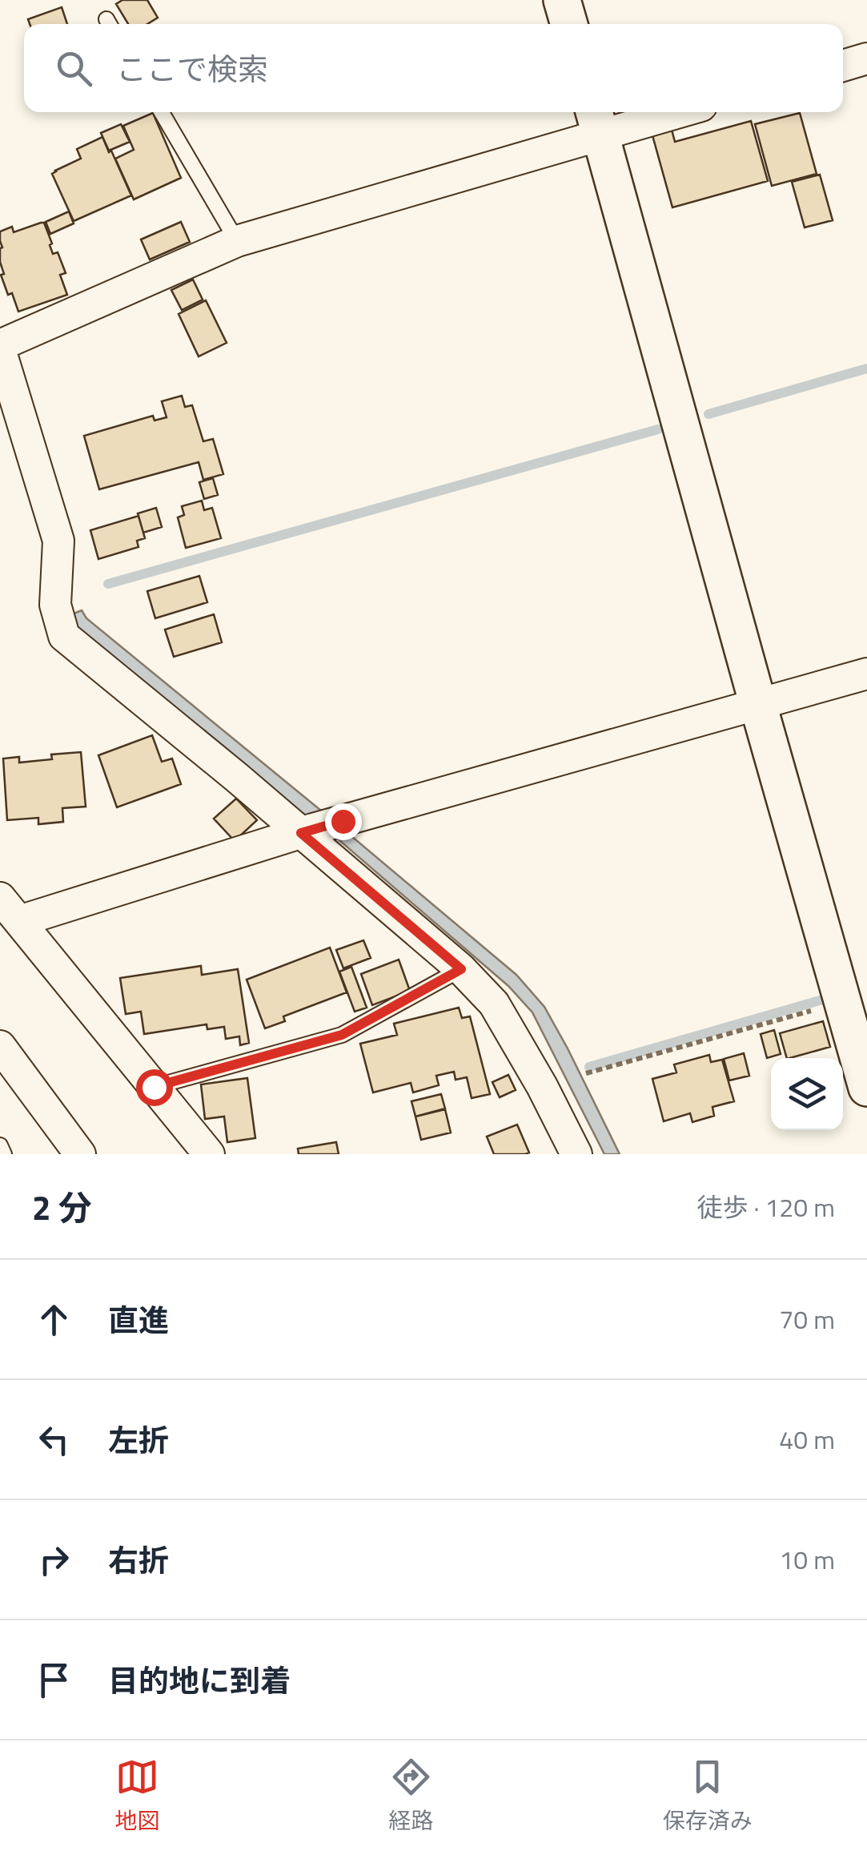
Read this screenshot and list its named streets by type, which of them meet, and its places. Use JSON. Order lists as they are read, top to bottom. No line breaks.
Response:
{"page":{"search":"ここで検索","heading":["2 分","徒歩 · 120 m"],"list":[["直進","70 m"],["左折","40 m"],["右折","10 m"],"目的地に到着"],"nav":["地図","経路","保存済み"]}}
